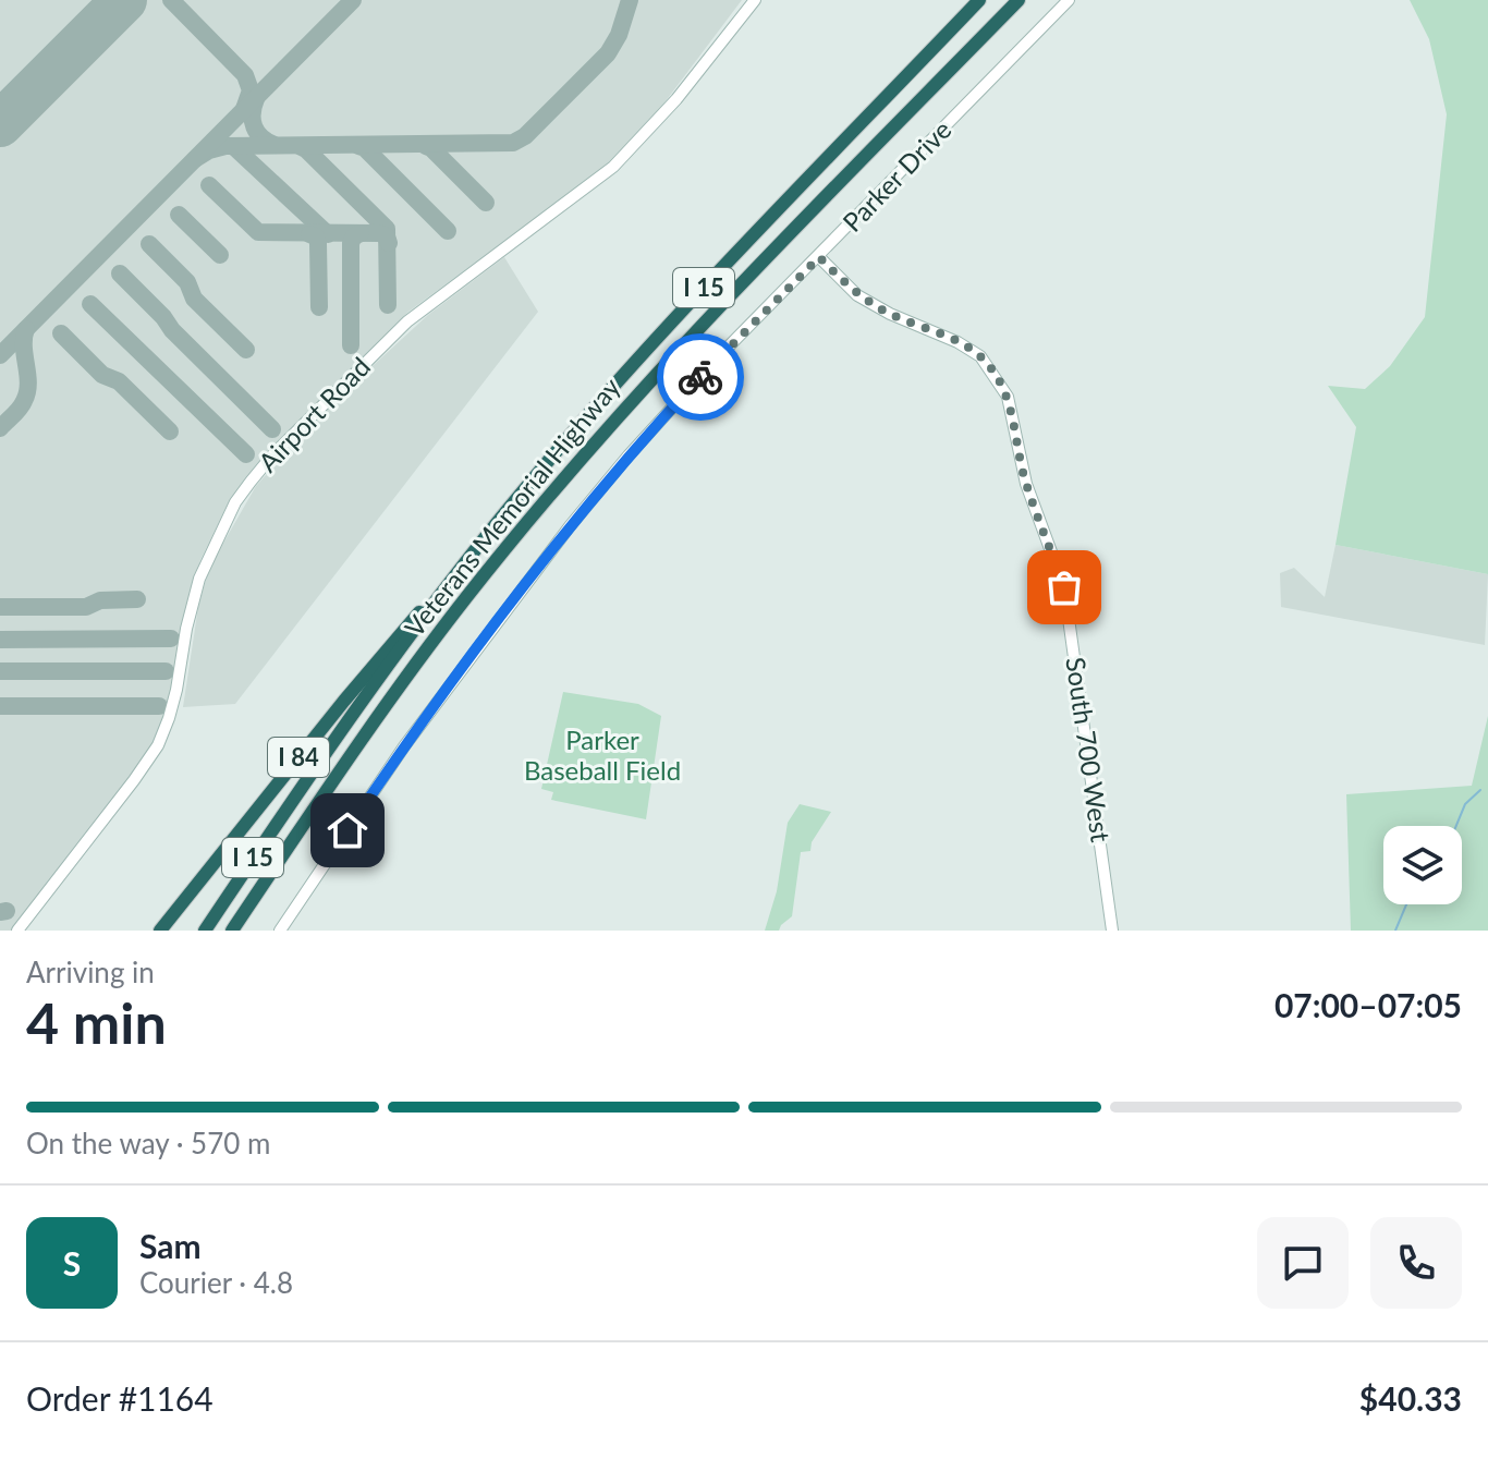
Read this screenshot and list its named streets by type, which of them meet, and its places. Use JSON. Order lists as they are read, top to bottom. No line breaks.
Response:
{"streets":{"highway":["I 15","Veterans Memorial Highway","I 84"],"street":["Parker Drive","Airport Road","South 700 West"]},"crossings":[["Parker Drive","South 700 West"],["Veterans Memorial Highway","I 84"]],"parks":["Parker Baseball Field"],"page":{"heading":["4 min","Arriving in","07:00–07:05"],"panel":["Sam","Courier · 4.8","Order #1164","$40.33"],"bar":"On the way · 570 m","round":"S"}}
